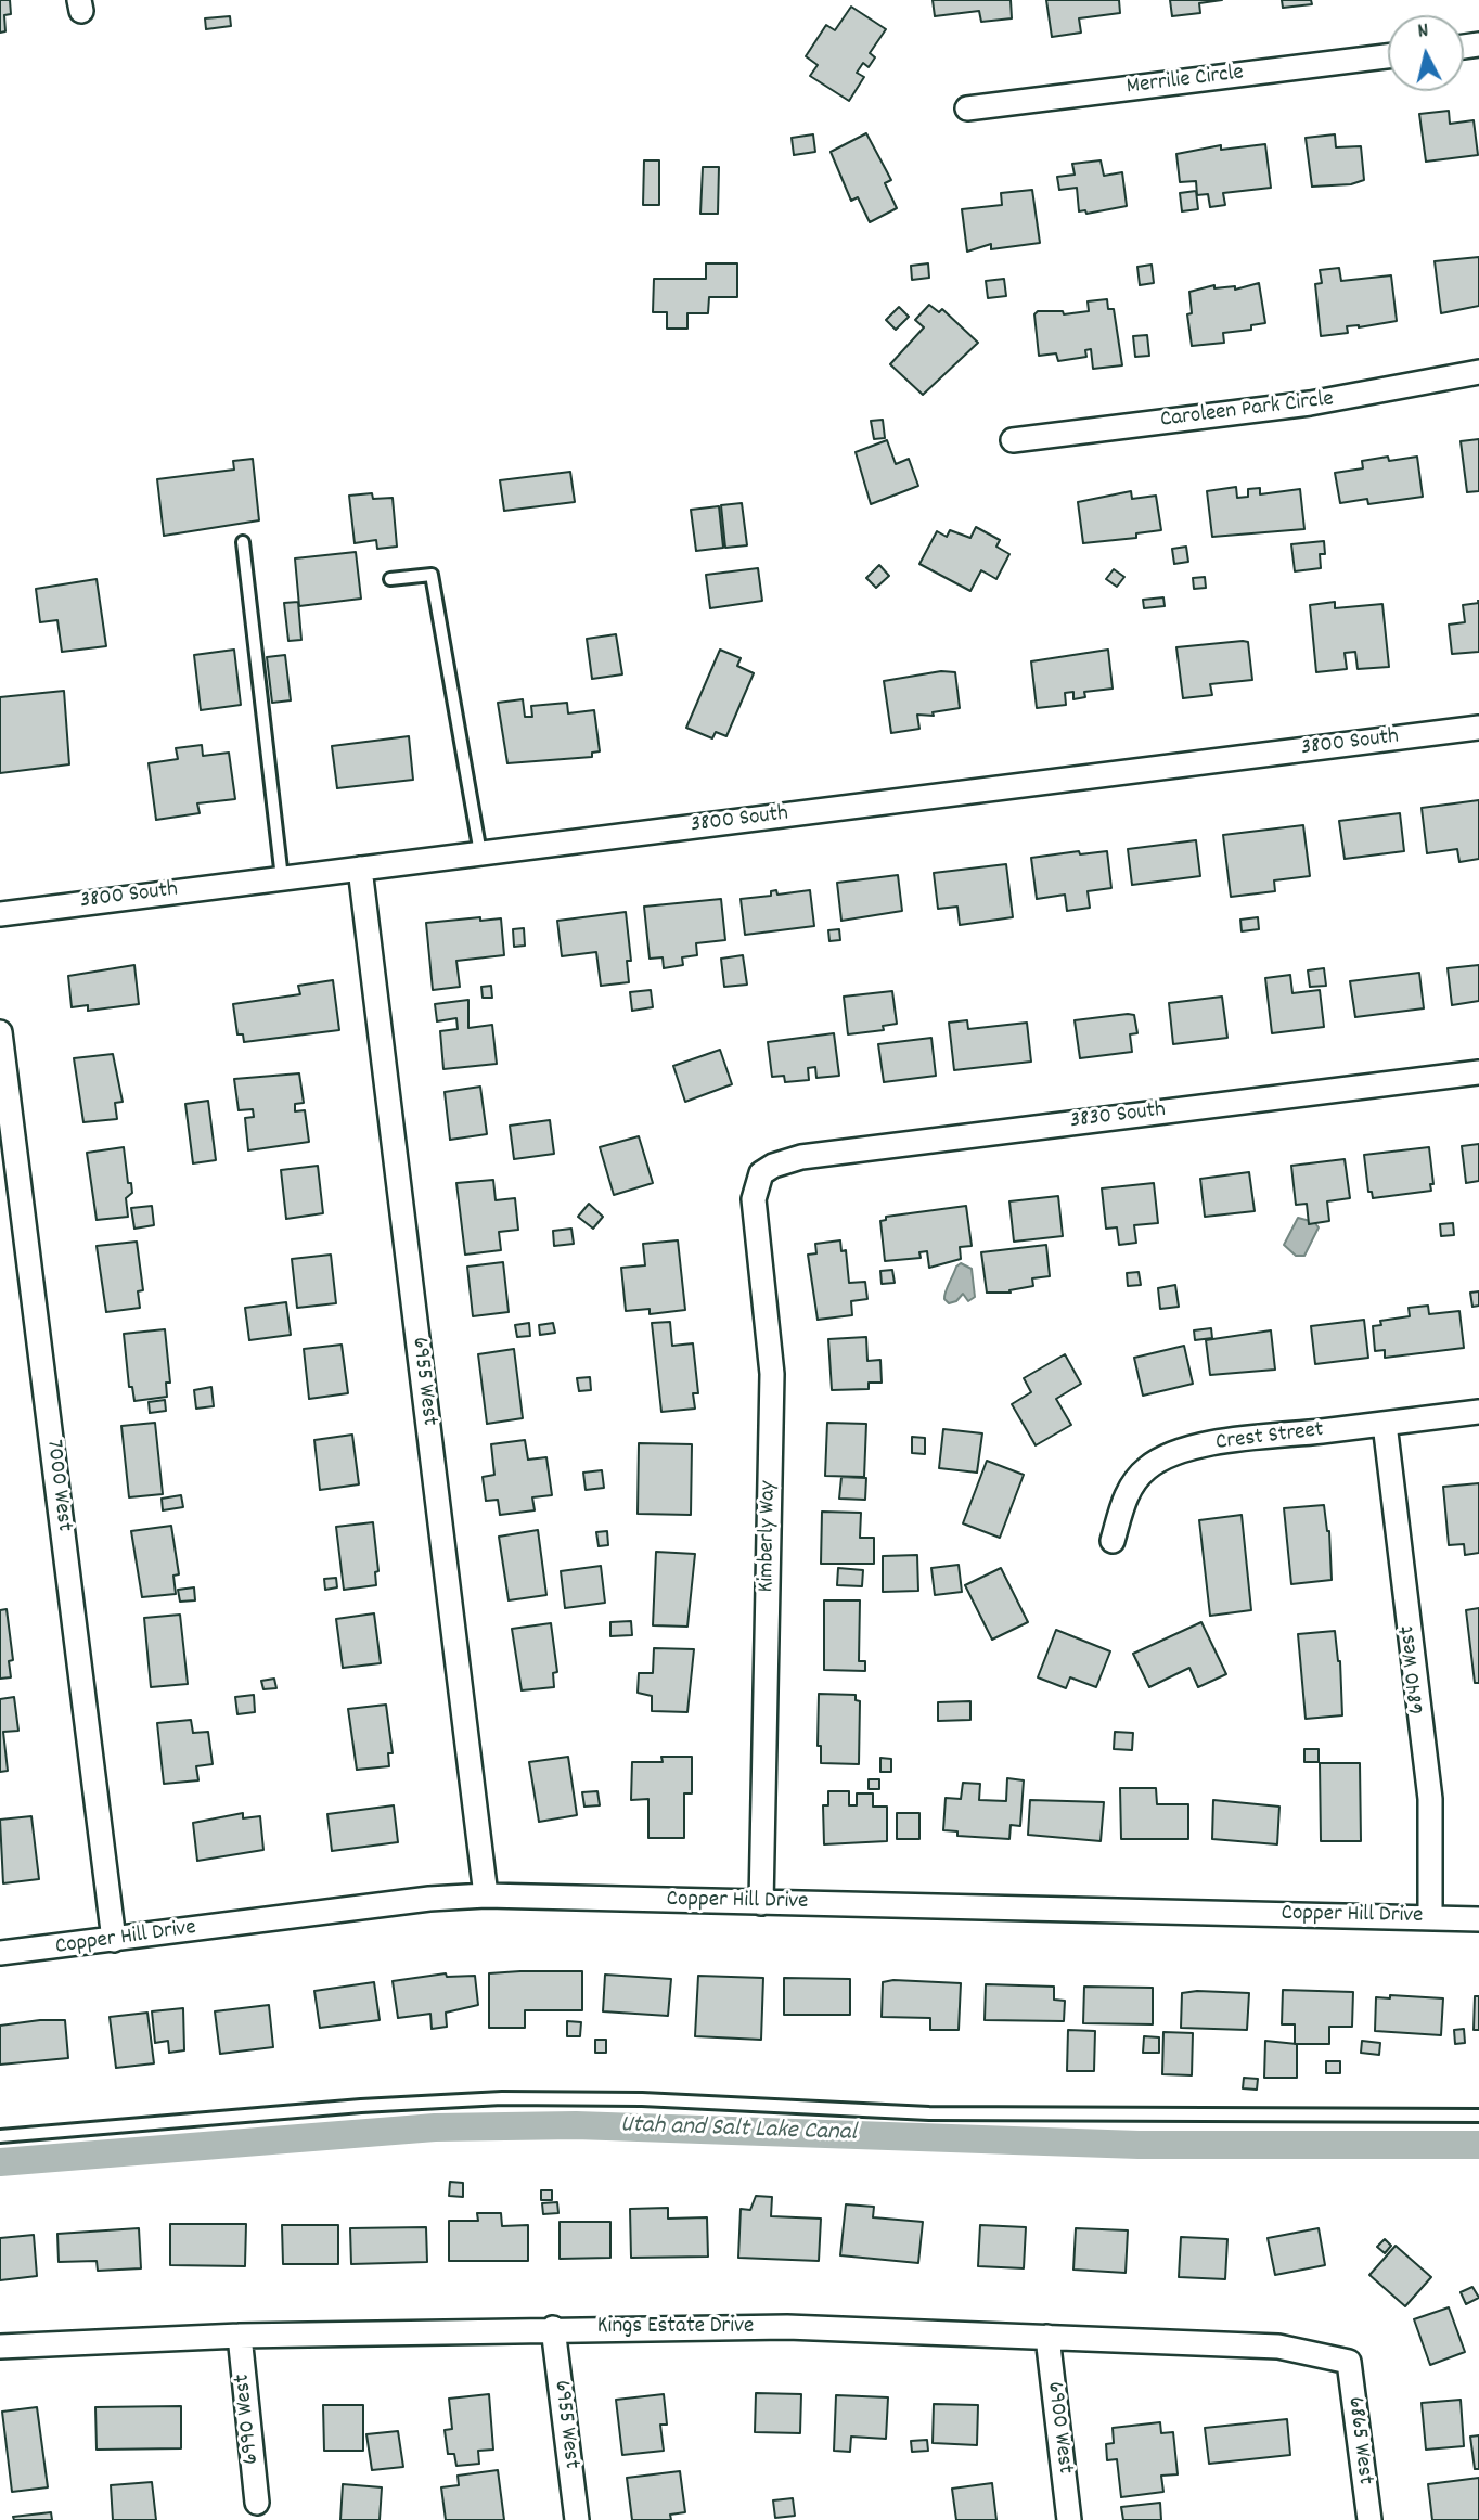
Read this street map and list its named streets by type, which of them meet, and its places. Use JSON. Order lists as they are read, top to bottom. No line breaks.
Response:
{"streets":{"street":["Merrilie Circle","Caroleen Park Circle","3800 South","3830 South","6955 West","Crest Street","7000 West","Kimberly Way","6840 West","Copper Hill Drive","Kings Estate Drive","6990 West","6900 West","6865 West"]},"crossings":[["3800 South","6955 West"],["3830 South","Kimberly Way"],["6955 West","Copper Hill Drive"],["6955 West","Kings Estate Drive"],["Crest Street","6840 West"],["7000 West","Copper Hill Drive"],["Kimberly Way","Copper Hill Drive"],["6840 West","Copper Hill Drive"],["Kings Estate Drive","6990 West"],["Kings Estate Drive","6900 West"],["Kings Estate Drive","6865 West"]],"water":["Utah and Salt Lake Canal"],"north":"top"}
